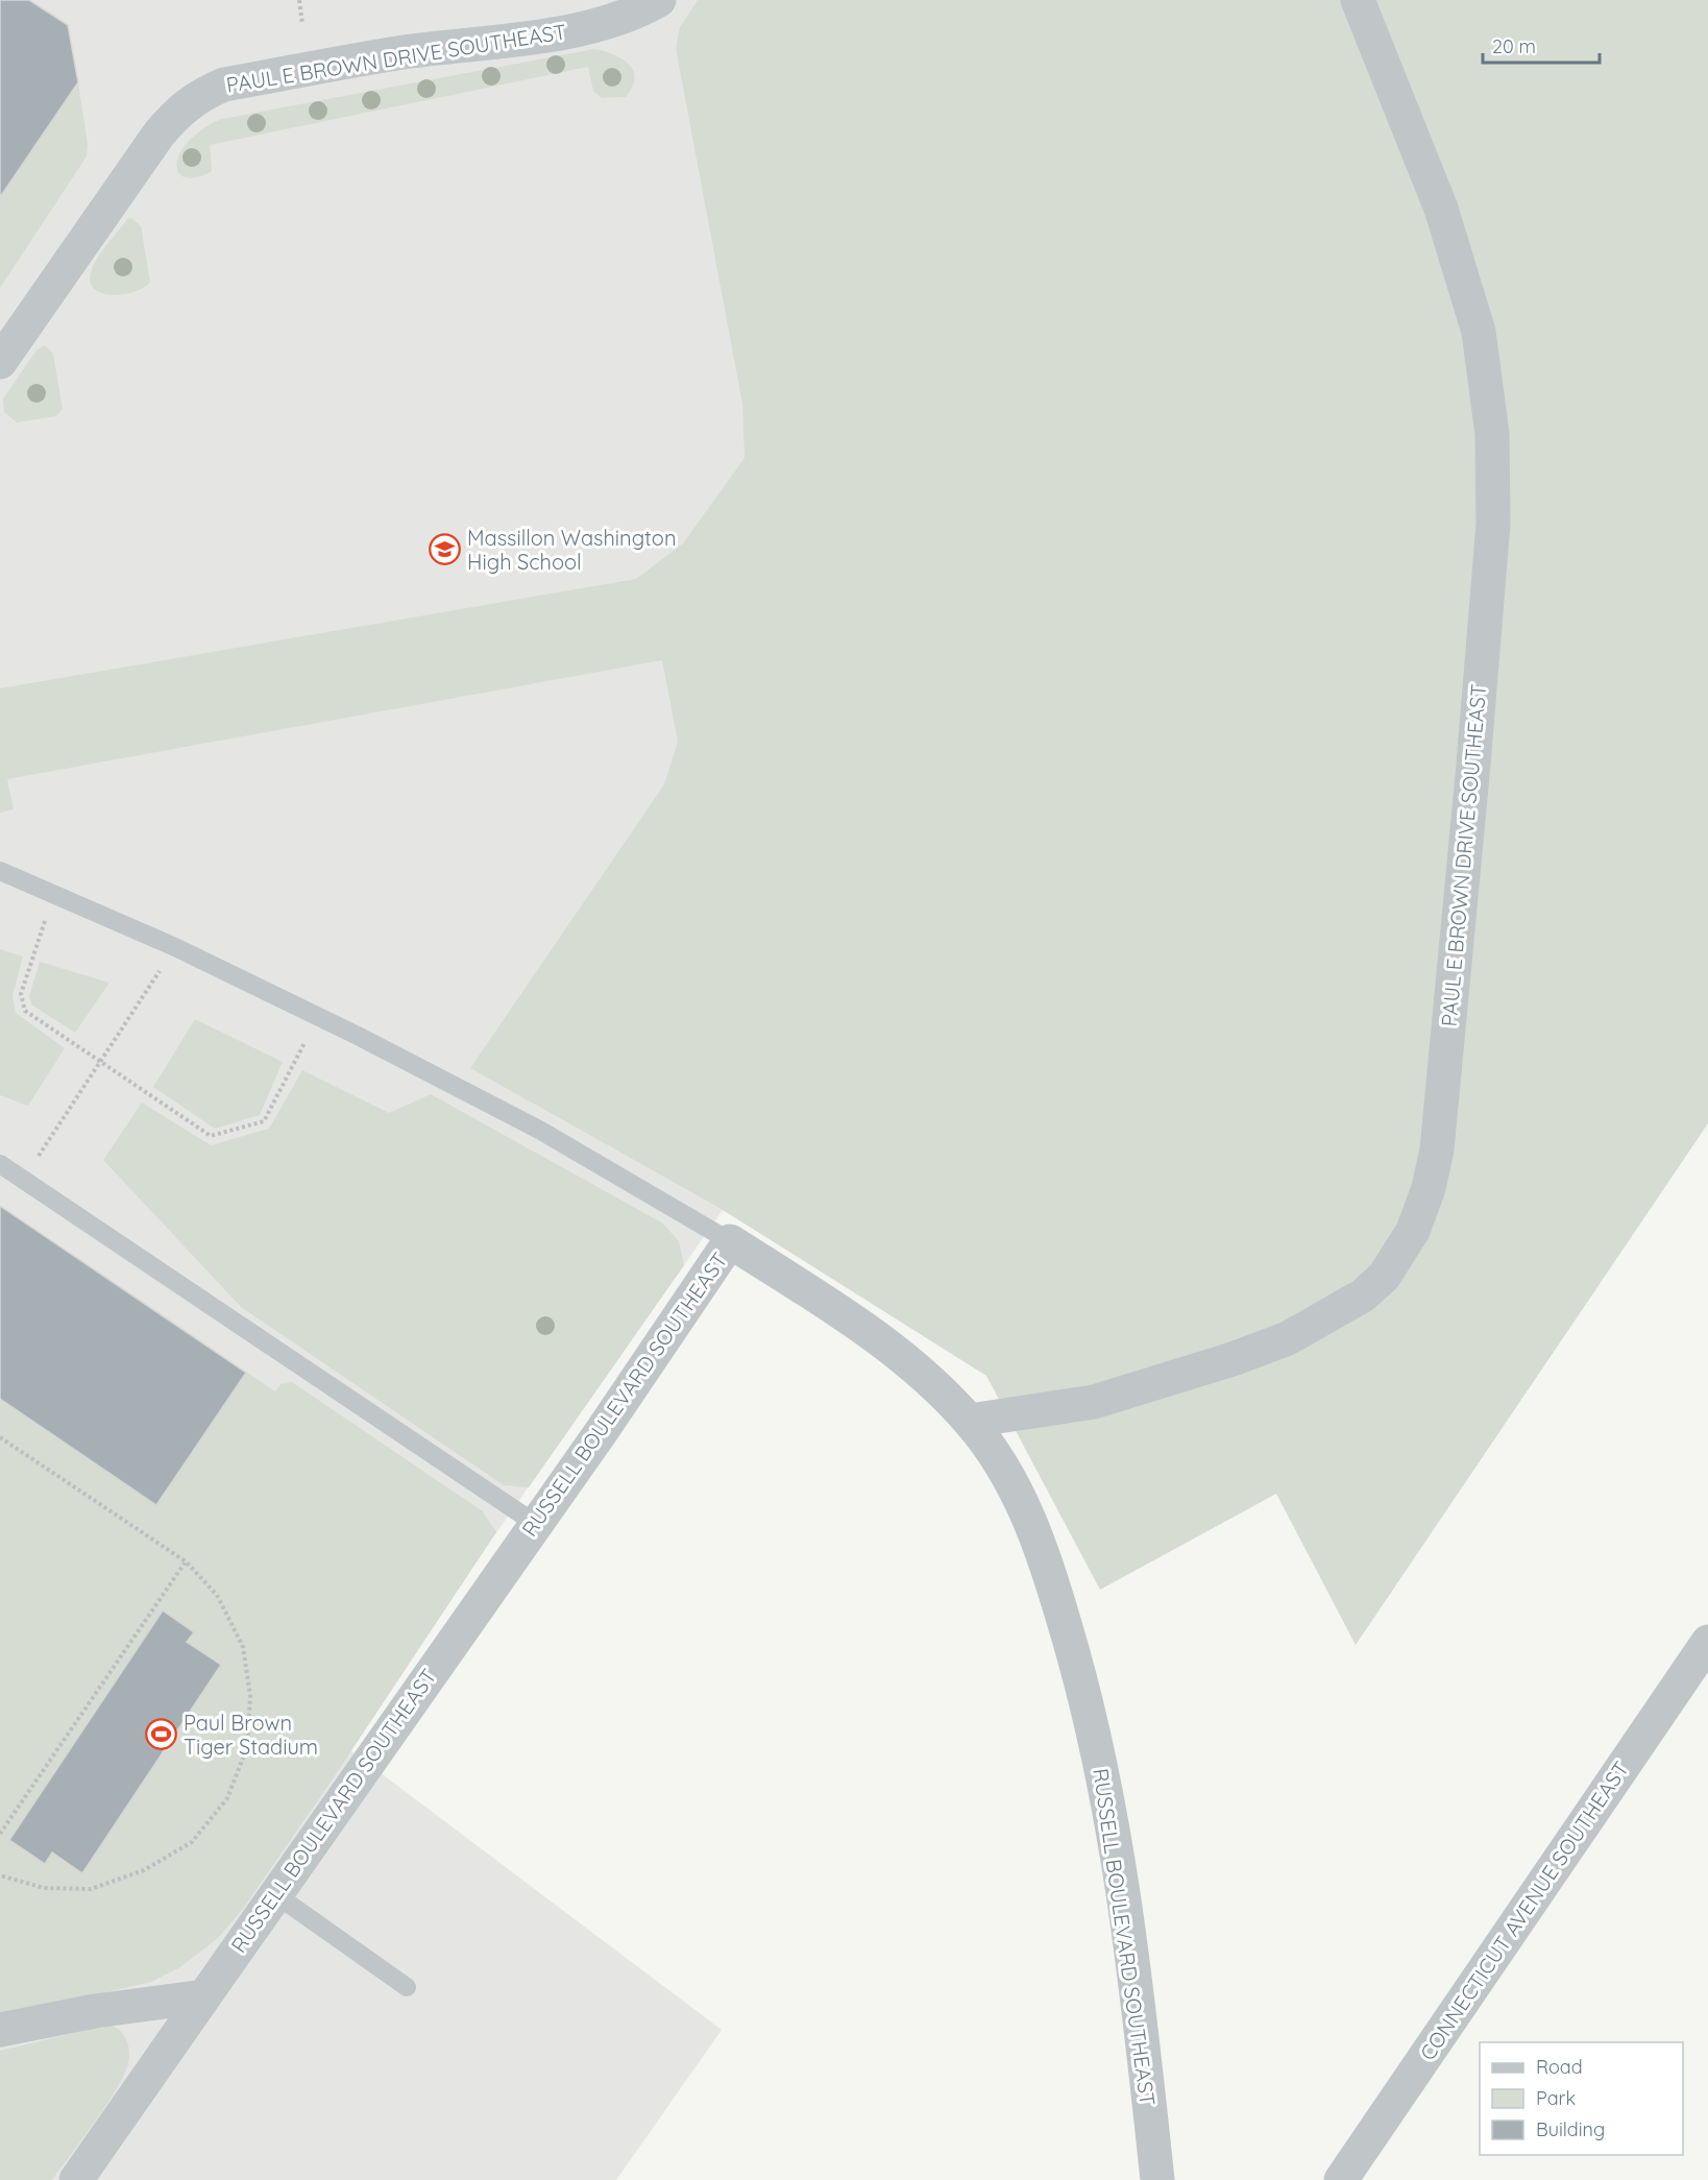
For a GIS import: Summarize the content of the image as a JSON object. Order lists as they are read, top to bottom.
{
  "streets": {
    "street": ["PAUL E BROWN DRIVE SOUTHEAST", "RUSSELL BOULEVARD SOUTHEAST", "CONNECTICUT AVENUE SOUTHEAST"]
  },
  "crossings": [
    ["PAUL E BROWN DRIVE SOUTHEAST", "RUSSELL BOULEVARD SOUTHEAST"]
  ],
  "places": {
    "school or university": ["Massillon Washington High School"],
    "sports": ["Paul Brown Tiger Stadium"]
  },
  "legend": ["Road", "Park", "Building"],
  "scale_bar": "20 m"
}
